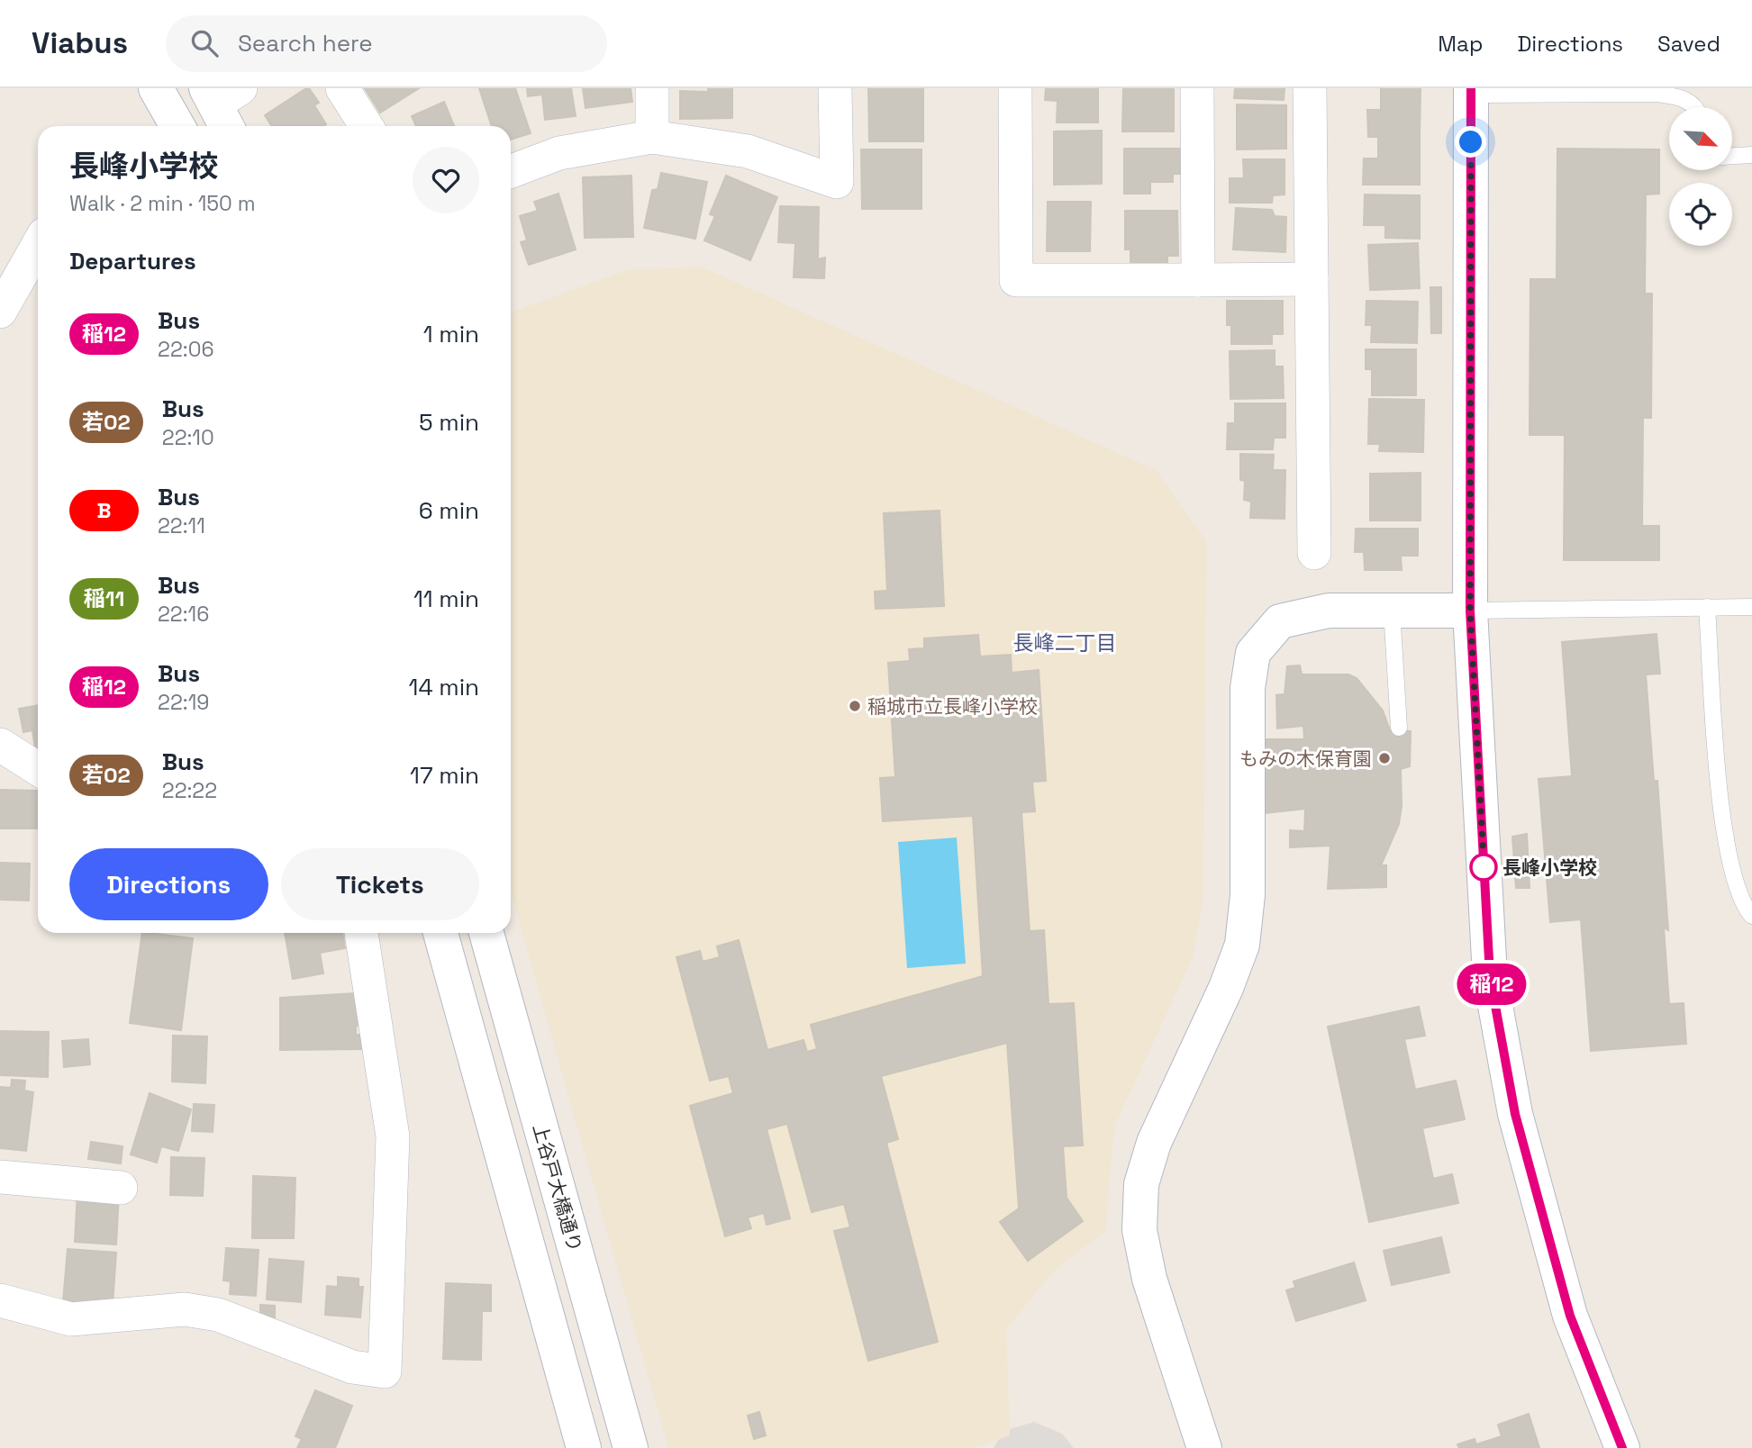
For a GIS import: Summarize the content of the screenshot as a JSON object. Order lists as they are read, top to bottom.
{
  "streets": {
    "street": ["上谷戸大橋通り"]
  },
  "districts": ["長峰二丁目"],
  "places": ["稲城市立長峰小学校", "もみの木保育園", "長峰小学校"],
  "lines": ["bus line 稲12"],
  "north": "bottom right",
  "page": {
    "header": "Viabus",
    "search": "Search here",
    "nav": ["Map", "Directions", "Saved"],
    "on_map": "稲12",
    "heading": [
      ["長峰小学校", "Walk · 2 min · 150 m"],
      "Departures"
    ],
    "list": [
      {
        "mark": "稲12",
        "name": "Bus",
        "note": "22:06",
        "value": "1 min"
      },
      {
        "mark": "若02",
        "name": "Bus",
        "note": "22:10",
        "value": "5 min"
      },
      {
        "mark": "B",
        "name": "Bus",
        "note": "22:11",
        "value": "6 min"
      },
      {
        "mark": "稲11",
        "name": "Bus",
        "note": "22:16",
        "value": "11 min"
      },
      {
        "mark": "稲12",
        "name": "Bus",
        "note": "22:19",
        "value": "14 min"
      },
      {
        "mark": "若02",
        "name": "Bus",
        "note": "22:22",
        "value": "17 min"
      }
    ],
    "buttons": ["Directions", "Tickets"]
  }
}
